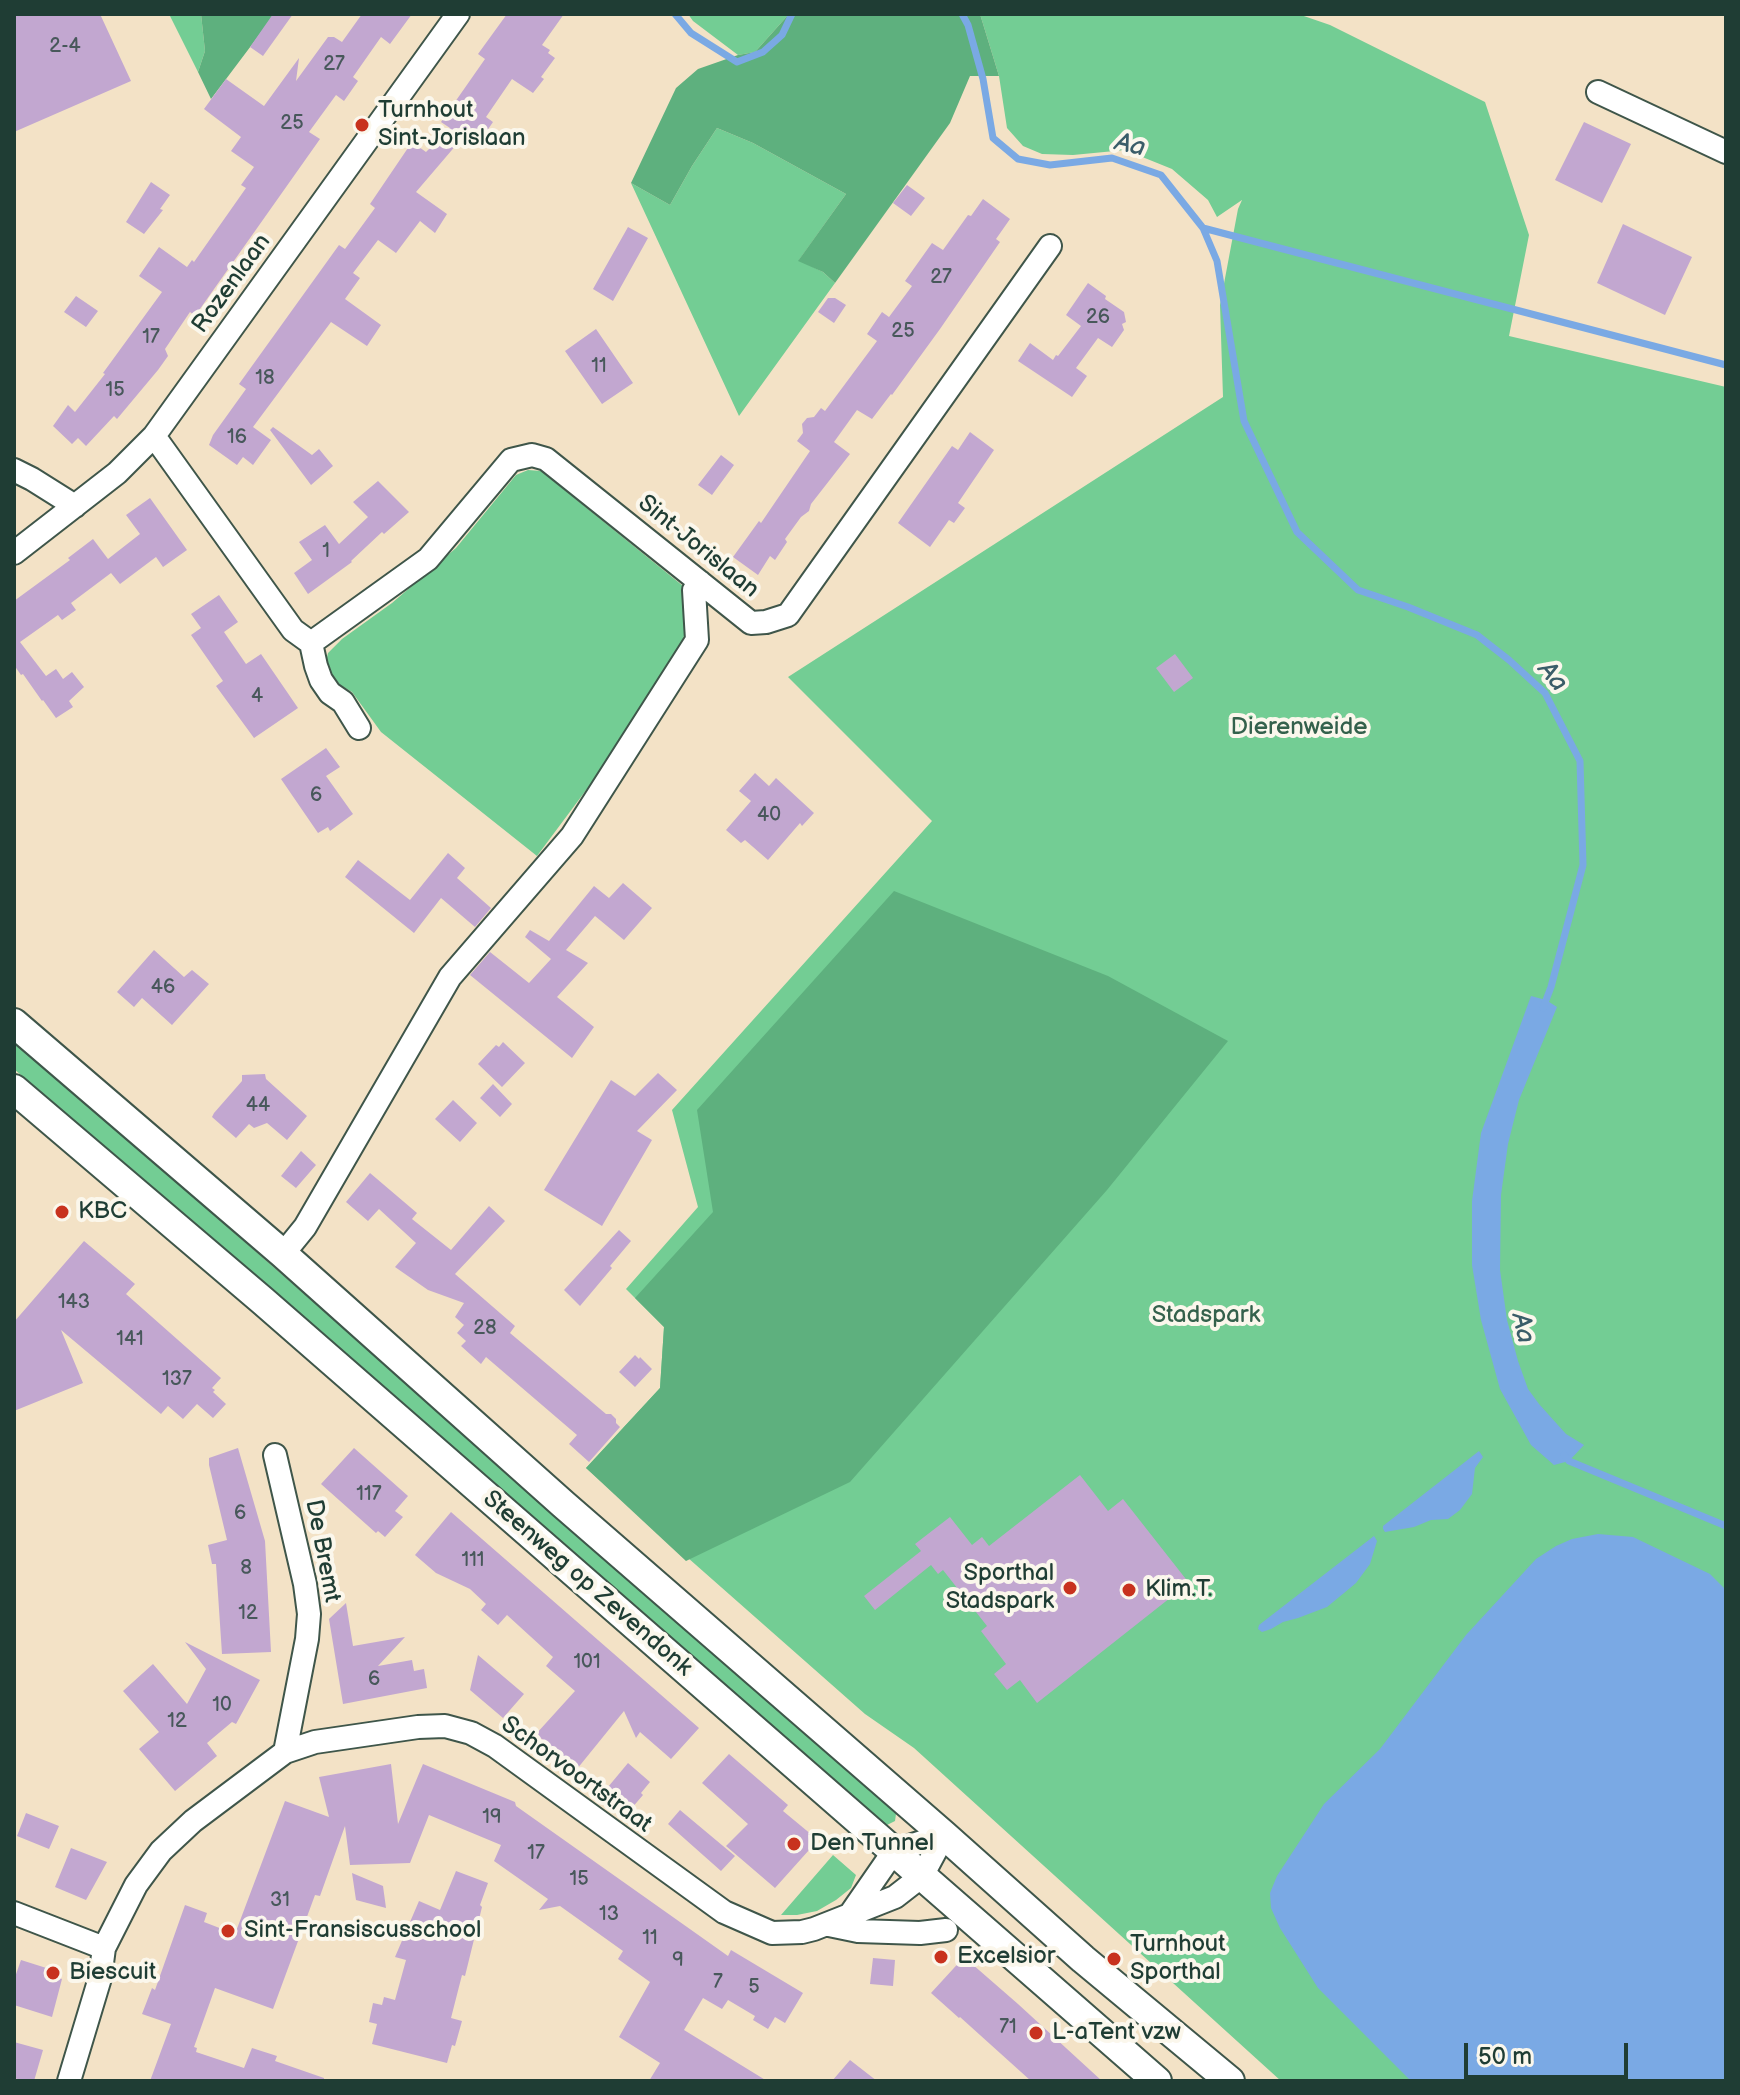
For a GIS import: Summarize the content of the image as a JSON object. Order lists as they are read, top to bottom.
{
  "streets": {
    "main road": ["Steenweg op Zevendonk"],
    "street": [
      "Rozenlaan",
      "Sint-Jorislaan",
      "De Bremt",
      "Schorvoortstraat"
    ]
  },
  "crossings": [
    ["De Bremt", "Schorvoortstraat"],
    ["Steenweg op Zevendonk", "Schorvoortstraat"]
  ],
  "water": ["Aa"],
  "parks": ["Dierenweide", "Stadspark"],
  "places": [
    "Turnhout Sint-Jorislaan",
    "KBC",
    "Sporthal Stadspark",
    "Klim.T.",
    "Den Tunnel",
    "Sint-Fransiscusschool",
    "Excelsior",
    "Turnhout Sporthal",
    "Biescuit",
    "L-aTent vzw"
  ],
  "house_numbers": [
    "2-4",
    "27",
    "25",
    "27",
    "26",
    "25",
    "17",
    "11",
    "18",
    "15",
    "16",
    "1",
    "4",
    "6",
    "40",
    "46",
    "44",
    "143",
    "28",
    "141",
    "137",
    "117",
    "6",
    "111",
    "8",
    "12",
    "101",
    "6",
    "10",
    "12",
    "19",
    "17",
    "15",
    "31",
    "13",
    "11",
    "9",
    "7",
    "5",
    "71"
  ],
  "scale_bar": "50 m"
}
